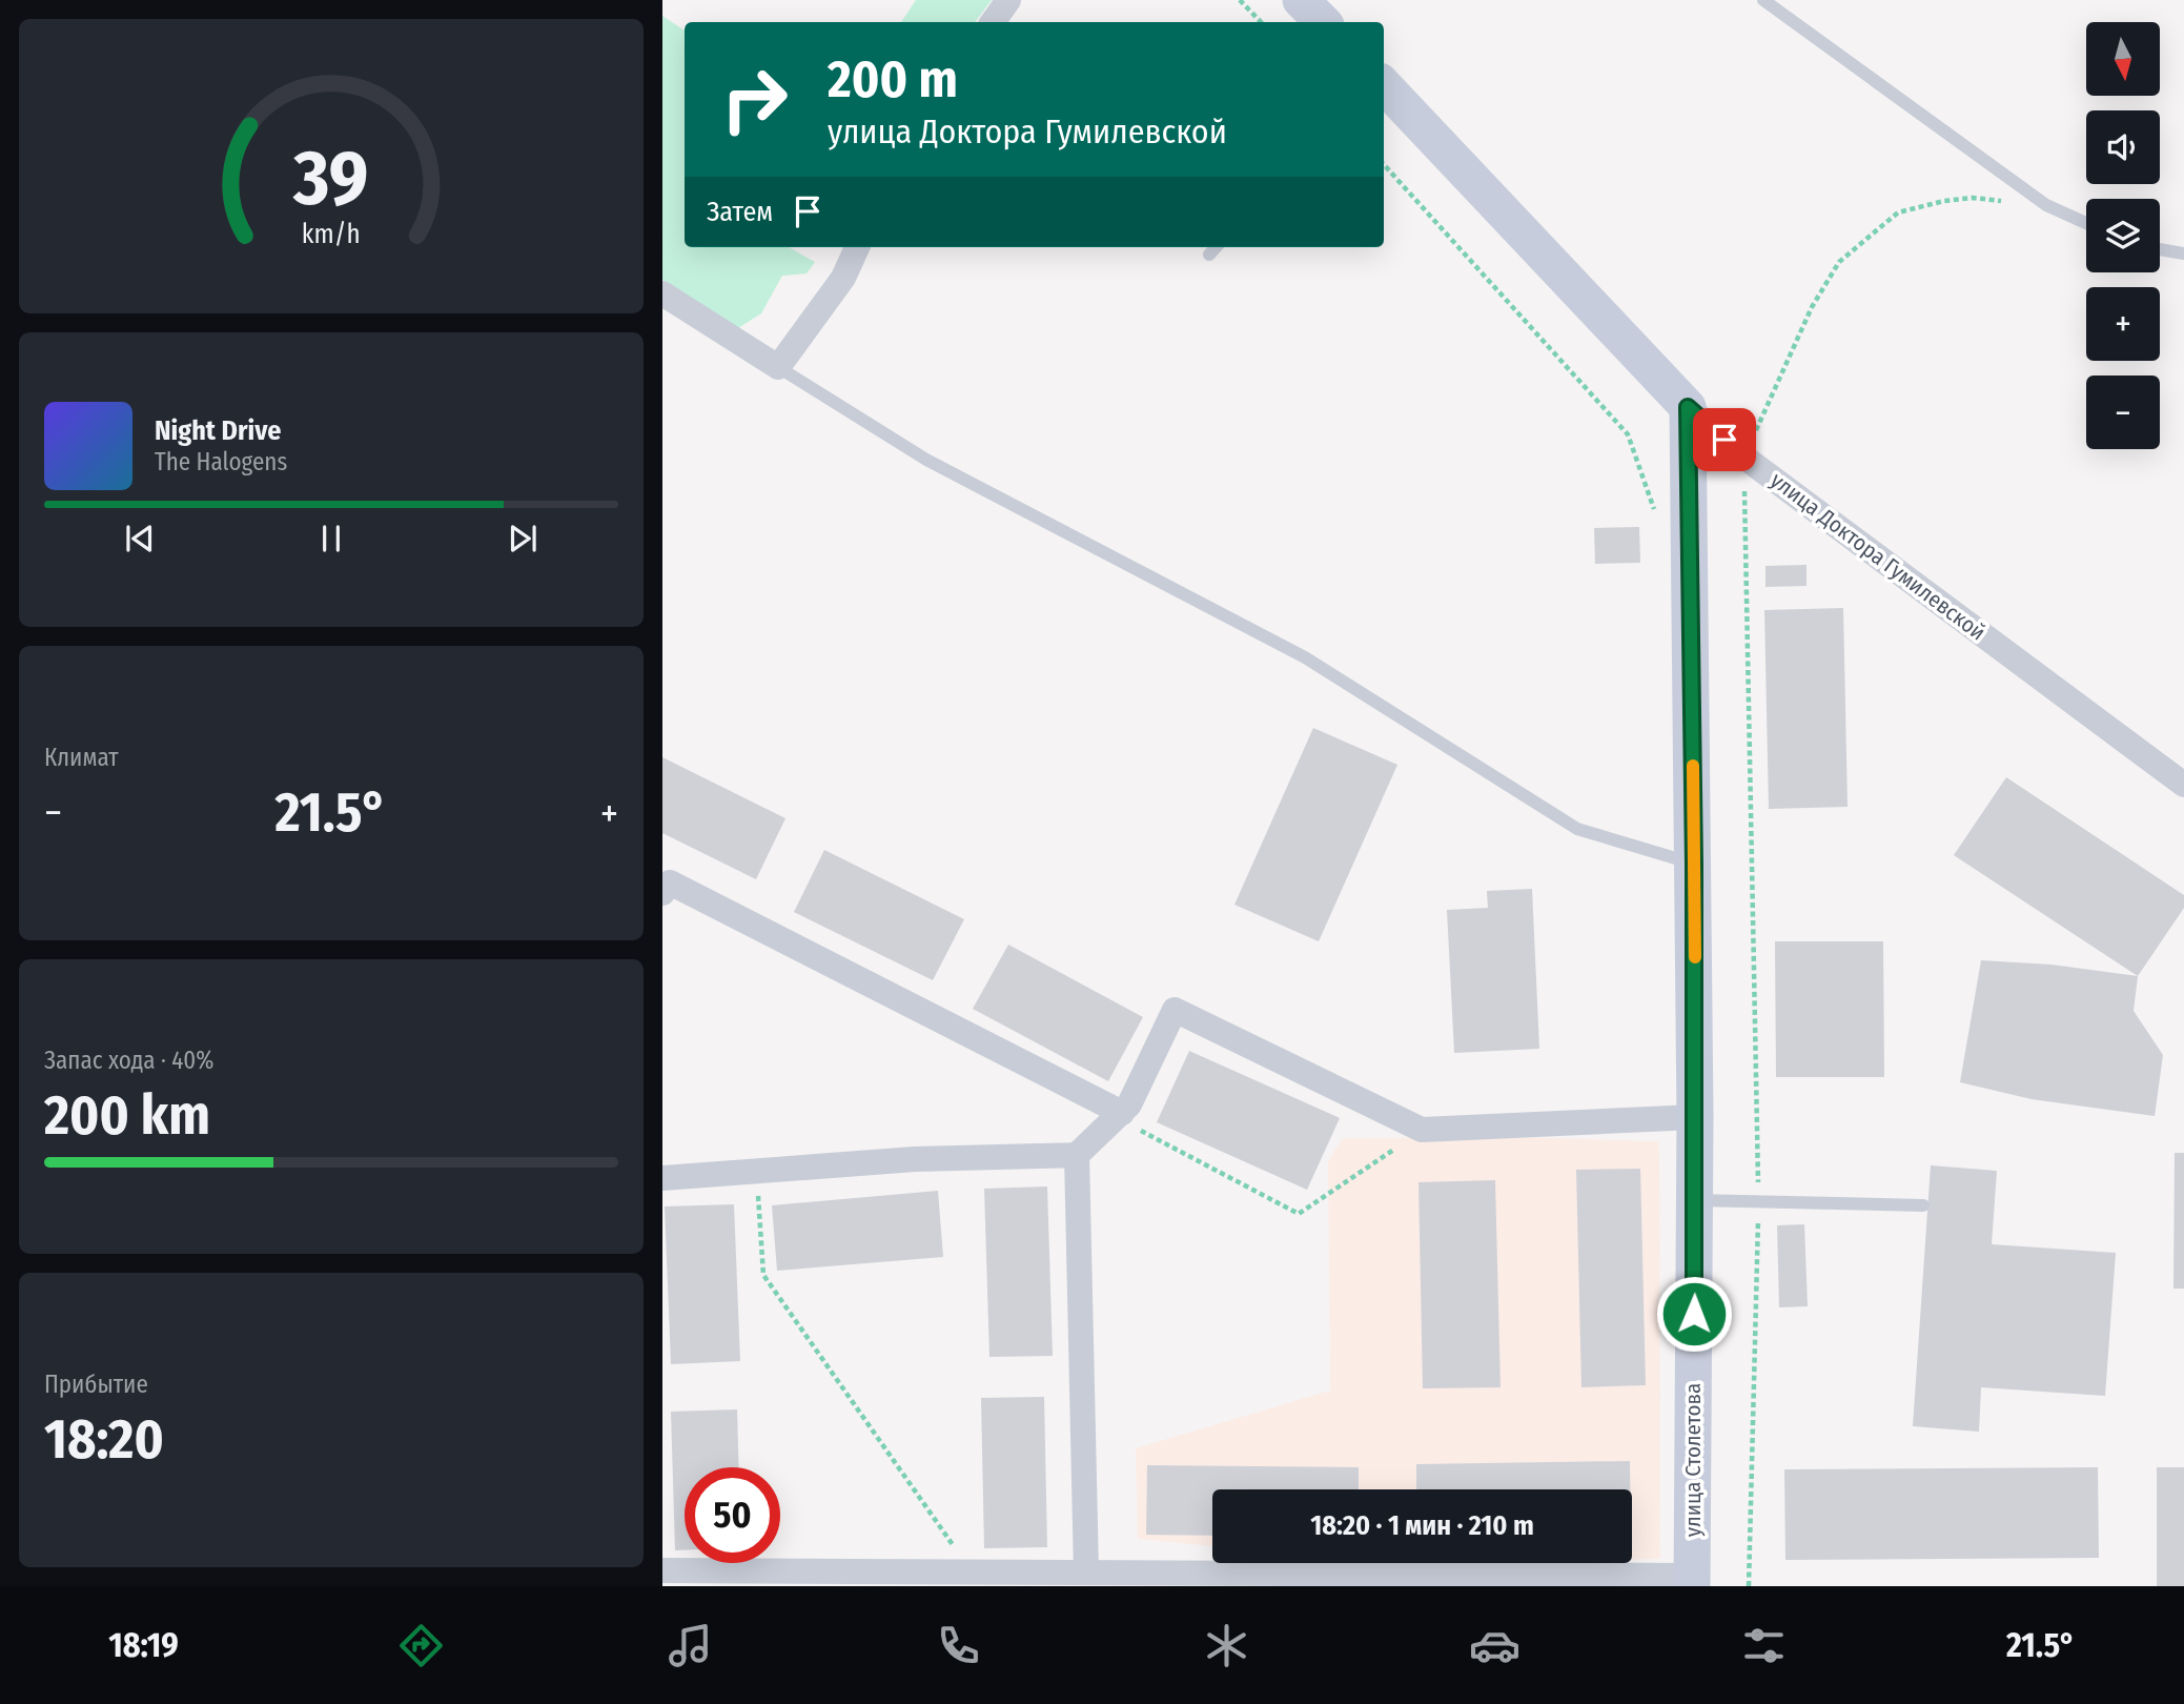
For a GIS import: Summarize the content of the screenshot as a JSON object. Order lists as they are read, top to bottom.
{
  "streets": {
    "main road": ["улица Доктора Гумилевской", "улица Столетова"]
  },
  "crossings": [
    ["улица Доктора Гумилевской", "улица Столетова"]
  ],
  "north": "bottom",
  "page": {
    "map_buttons": ["+", "−"],
    "turn": ["200 m", "улица Доктора Гумилевской"],
    "then": "Затем",
    "song": ["Night Drive", "The Halogens"],
    "tile": [
      "Климат",
      ["Запас хода · 40%", "200 km"],
      ["Прибытие", "18:20"]
    ],
    "heat": ["−", "21.5°", "+"],
    "limit": "50",
    "trip": "18:20 · 1 мин · 210 m",
    "tabs": ["18:19", "21.5°"],
    "gauge": ["39", "km/h"]
  }
}
